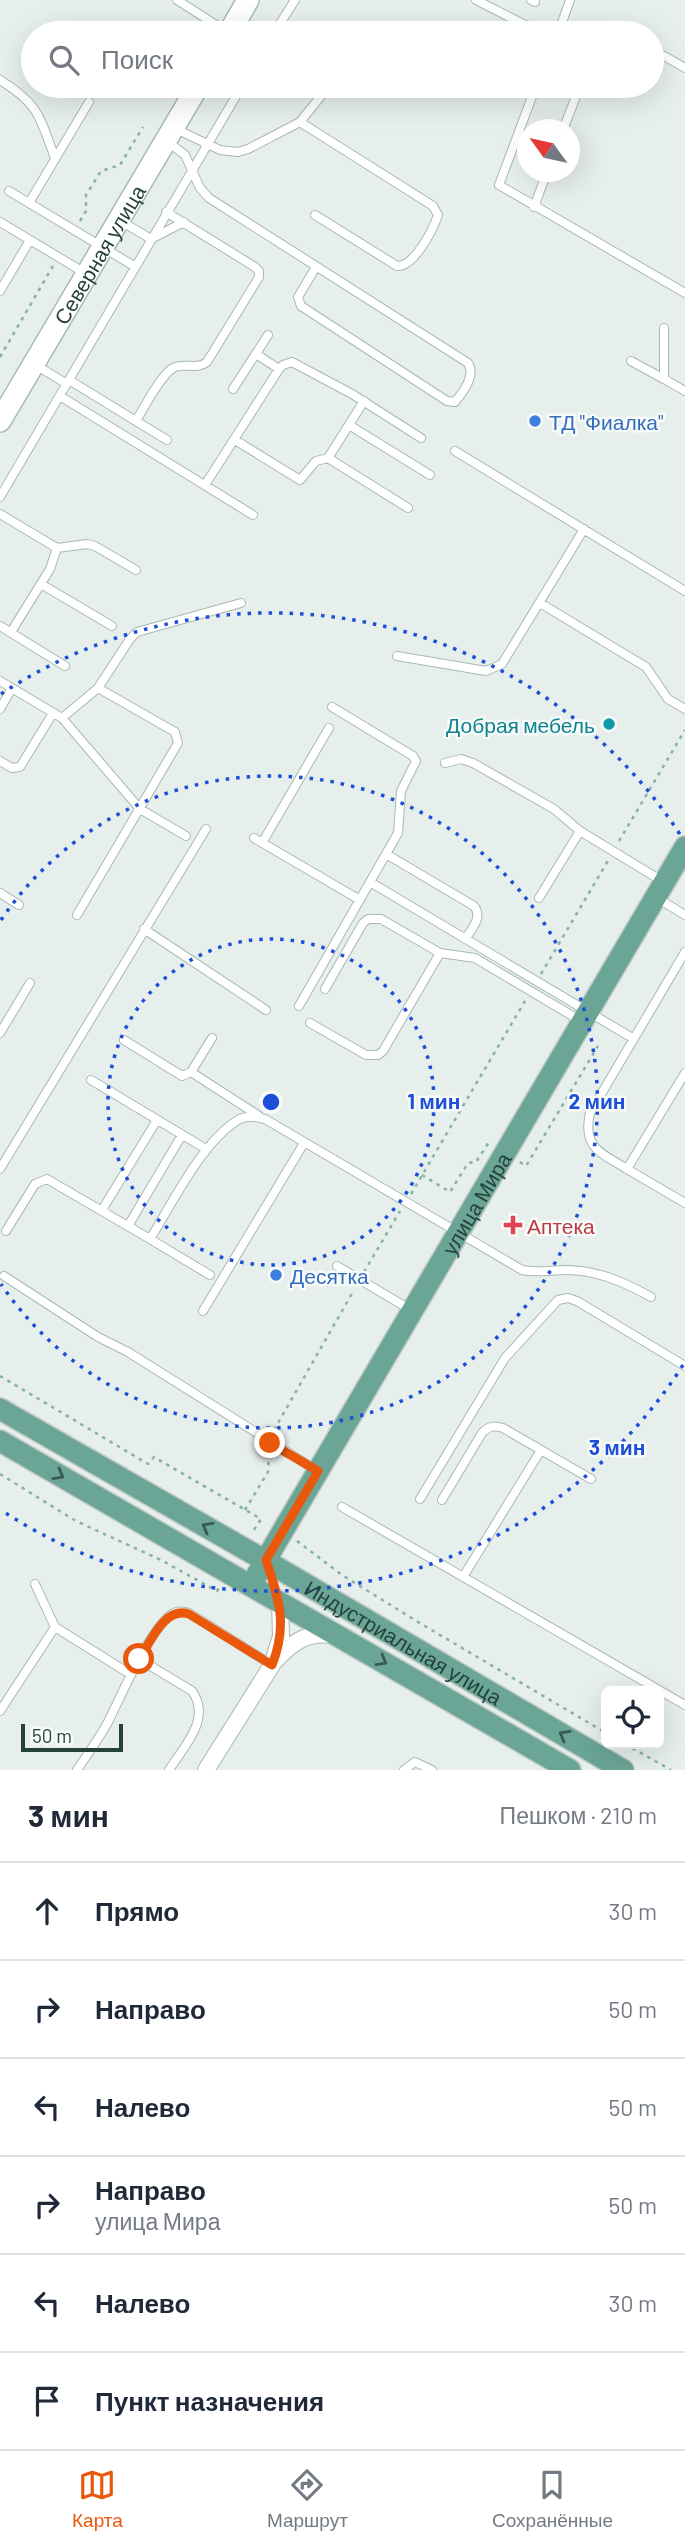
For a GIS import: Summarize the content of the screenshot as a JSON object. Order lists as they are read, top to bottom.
{
  "streets": {
    "main road": ["Северная улица", "улица Мира", "Индустриальная улица"]
  },
  "crossings": [
    ["улица Мира", "Индустриальная улица"]
  ],
  "places": {
    "other": ["ТД \"Фиалка\"", "Добрая мебель", "Десятка"],
    "health": ["Аптека"]
  },
  "scale_bar": "50 m",
  "north": "top left",
  "page": {
    "search": "Поиск",
    "scale": "50 m",
    "heading": ["3 мин", "Пешком · 210 m"],
    "list": [
      ["Прямо", "30 m"],
      ["Направо", "50 m"],
      ["Налево", "50 m"],
      ["Направо", "улица Мира", "50 m"],
      ["Налево", "30 m"],
      "Пункт назначения"
    ],
    "nav": ["Карта", "Маршрут", "Сохранённые"]
  },
  "rings": ["1 мин", "2 мин", "3 мин"]
}
